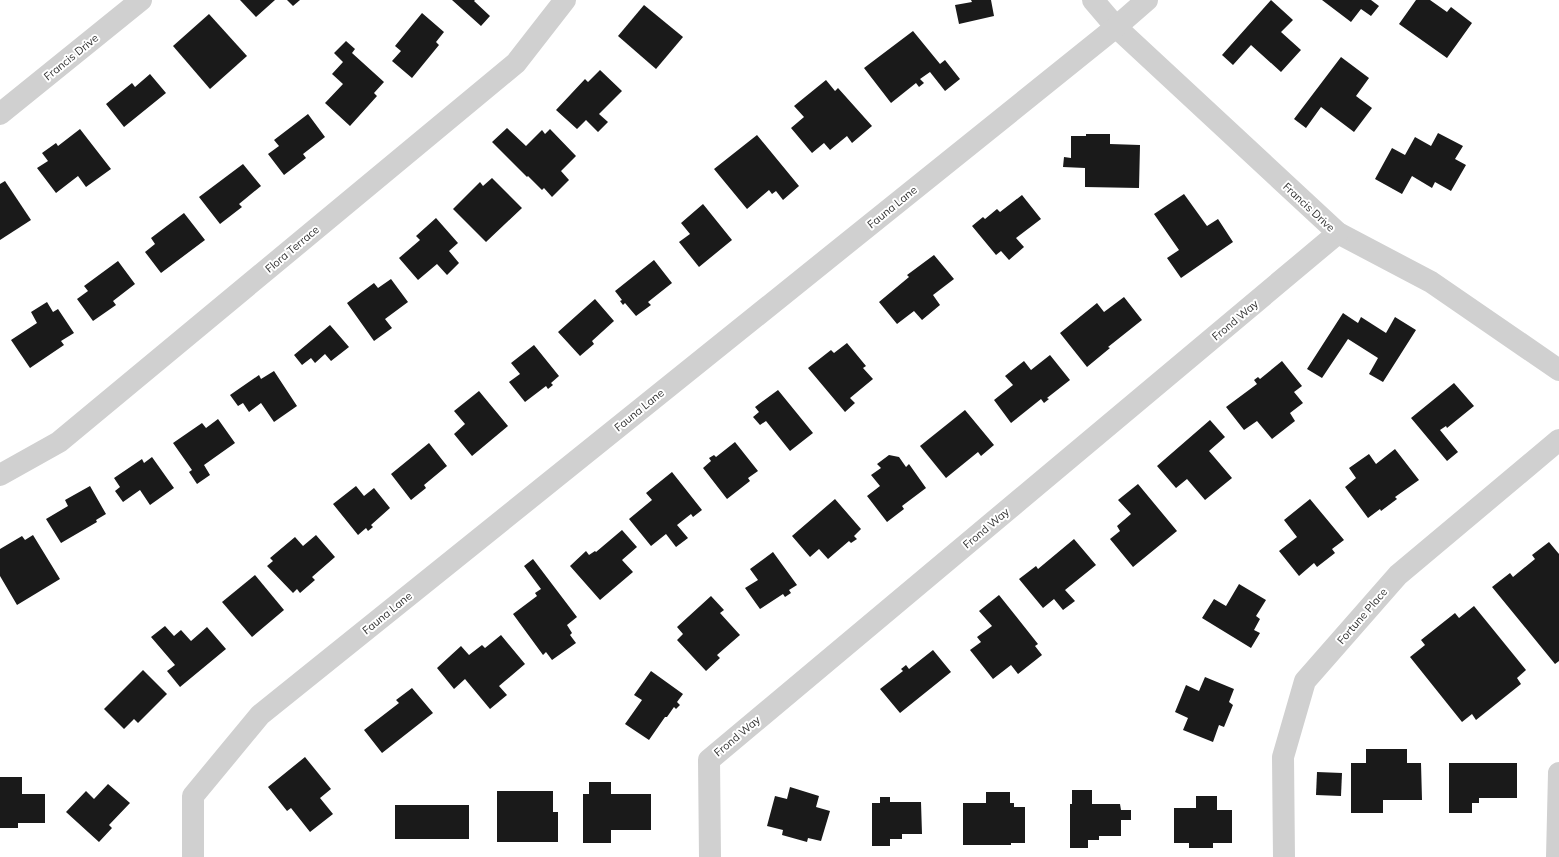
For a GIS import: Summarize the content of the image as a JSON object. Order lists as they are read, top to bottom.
{
  "streets": {
    "street": [
      "Francis Drive",
      "Fauna Lane",
      "Flora Terrace",
      "Frond Way",
      "Fortune Place"
    ]
  },
  "crossings": [
    ["Francis Drive", "Fauna Lane"],
    ["Francis Drive", "Frond Way"]
  ]
}
